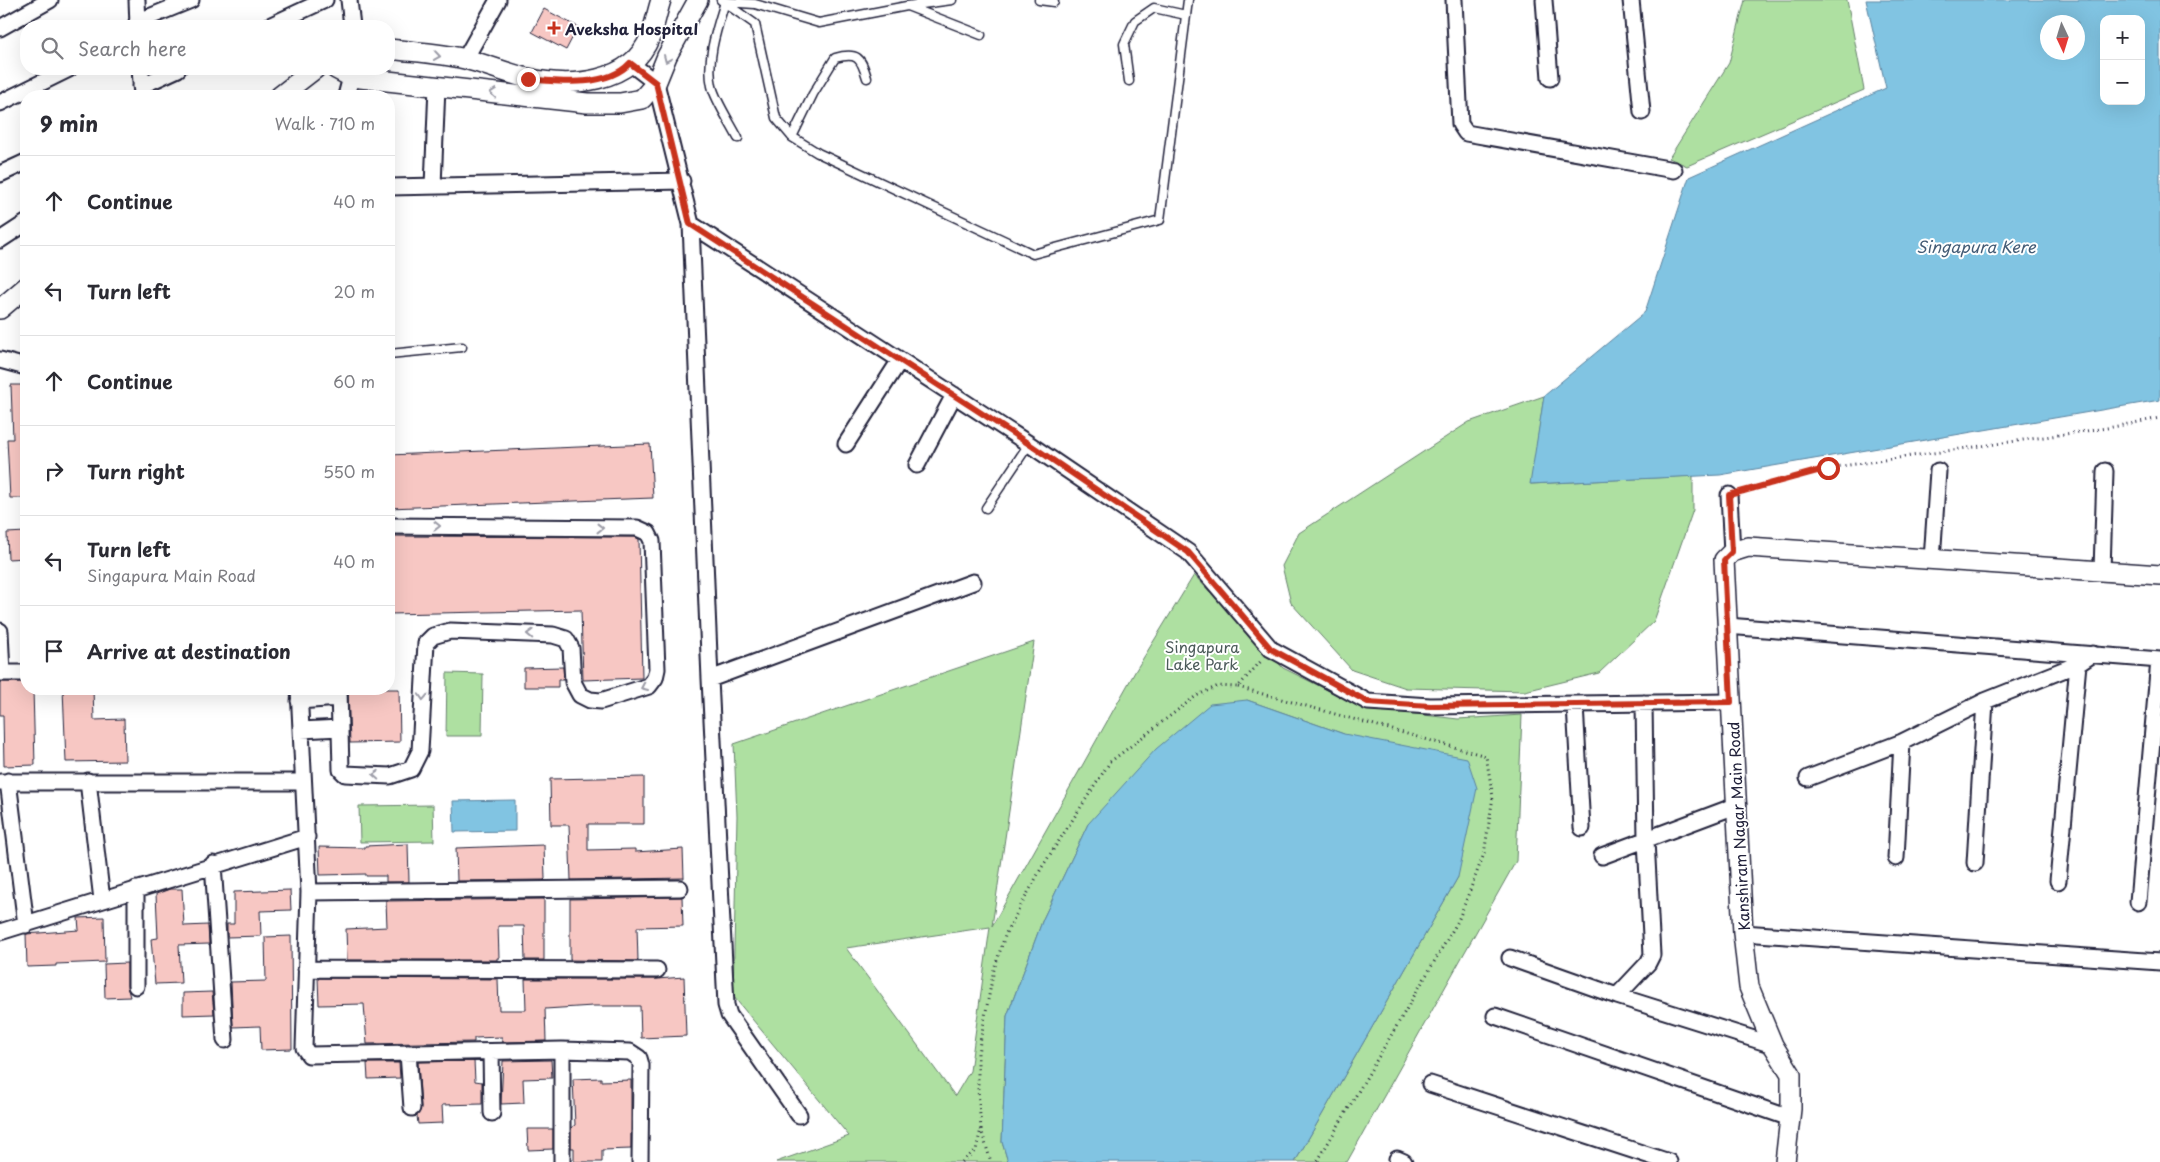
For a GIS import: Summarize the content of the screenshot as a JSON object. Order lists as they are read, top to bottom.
{
  "streets": {
    "street": ["Kanshiram Nagar Main Road"]
  },
  "water": ["Singapura Kere"],
  "parks": ["Singapura Lake Park"],
  "places": {
    "health": ["Aveksha Hospital"]
  },
  "north": "bottom",
  "page": {
    "map_buttons": ["+", "−"],
    "search": "Search here",
    "heading": ["9 min", "Walk · 710 m"],
    "list": [
      ["Continue", "40 m"],
      ["Turn left", "20 m"],
      ["Continue", "60 m"],
      ["Turn right", "550 m"],
      ["Turn left", "Singapura Main Road", "40 m"],
      "Arrive at destination"
    ]
  }
}
